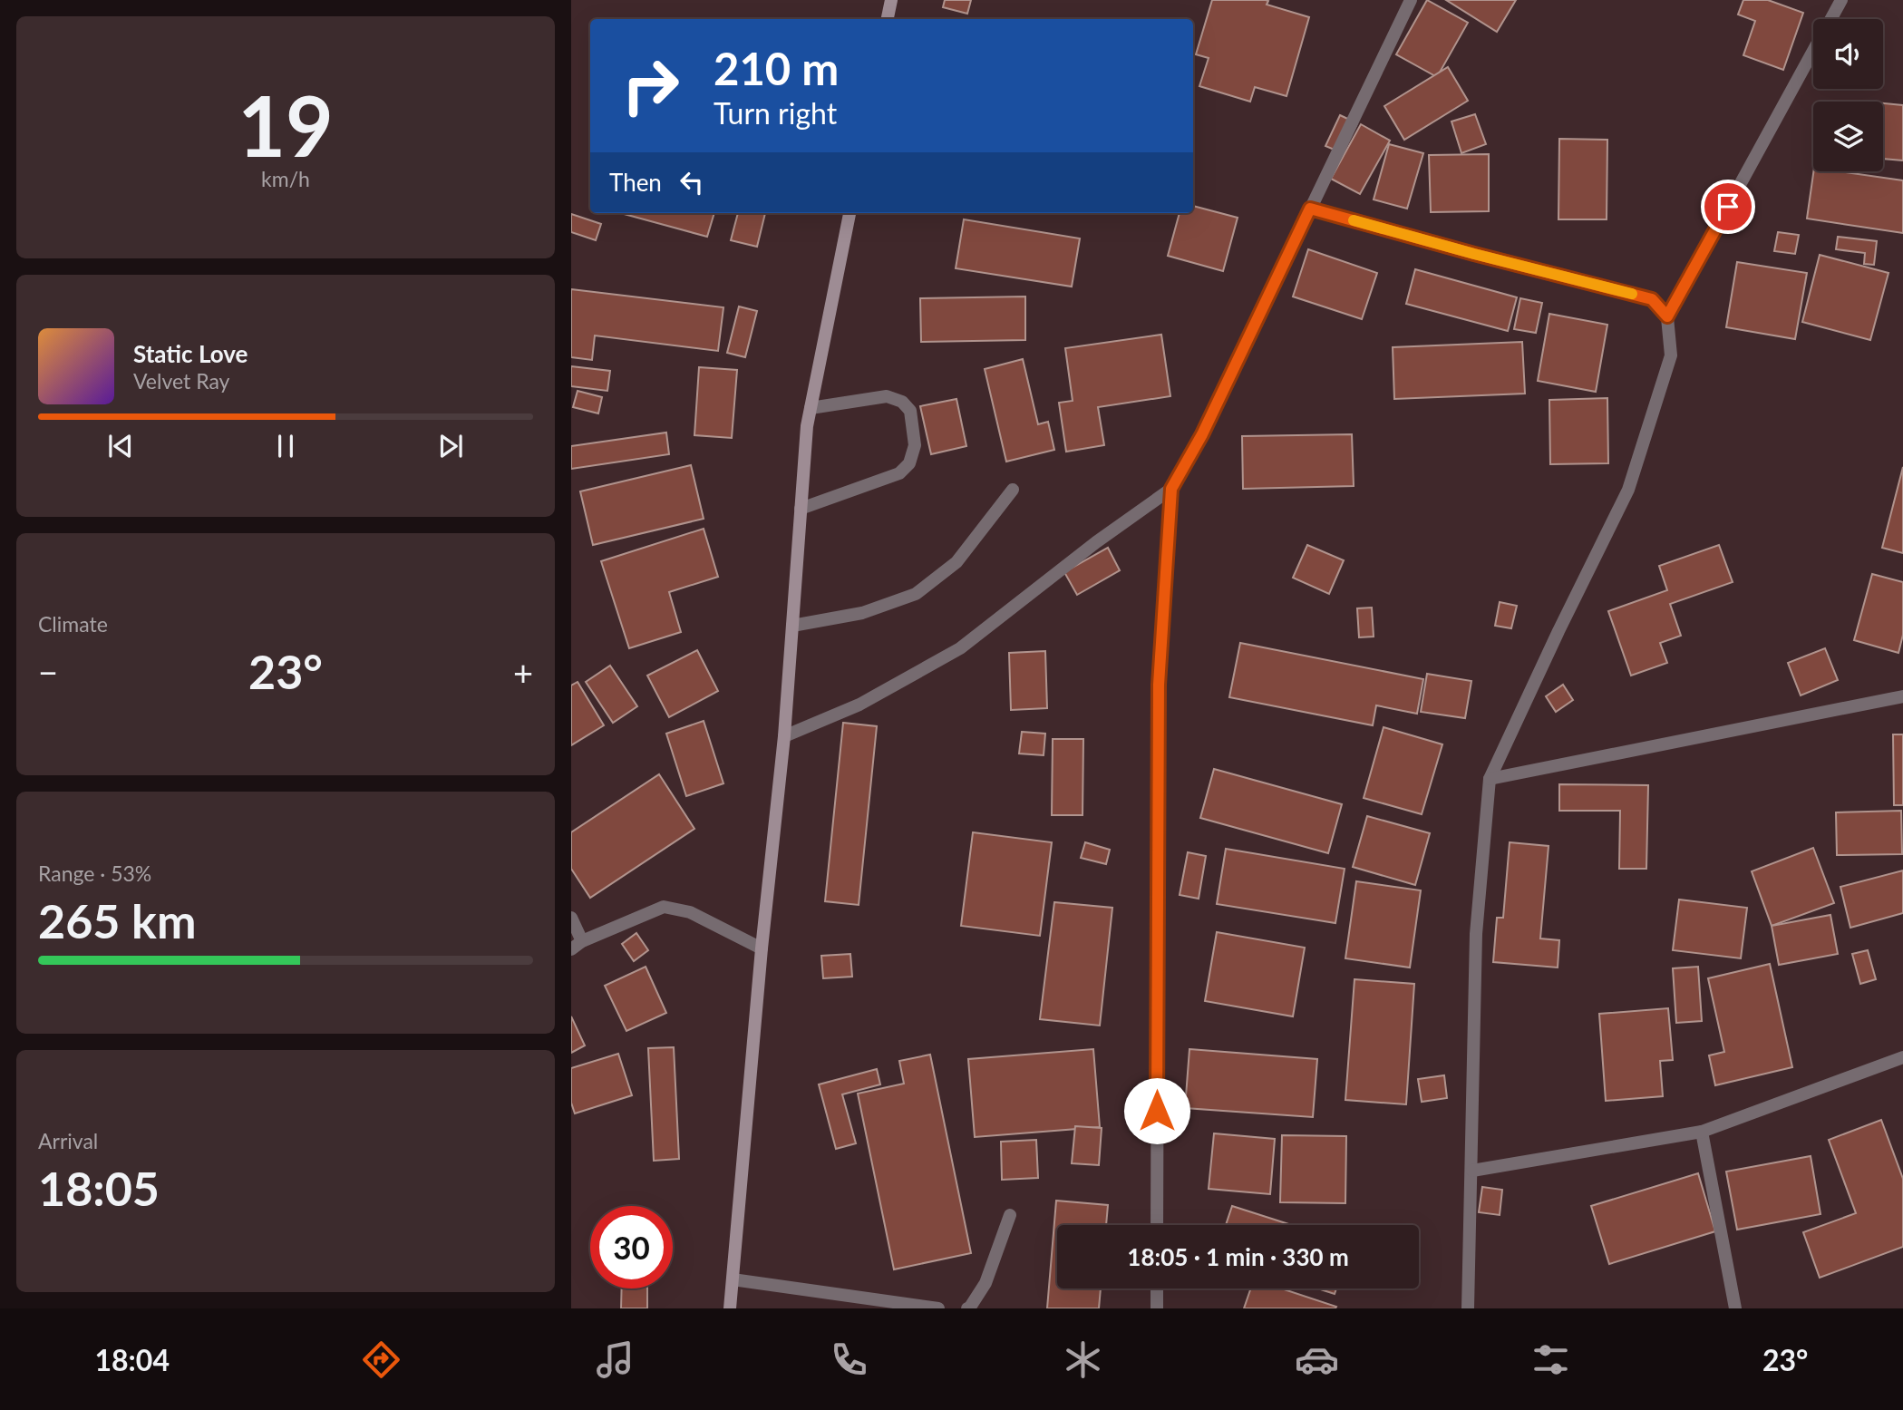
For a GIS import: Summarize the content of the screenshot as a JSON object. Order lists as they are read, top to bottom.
{
  "page": {
    "tile": [
      ["19", "km/h"],
      "Climate",
      ["Range · 53%", "265 km"],
      ["Arrival", "18:05"]
    ],
    "turn": ["210 m", "Turn right"],
    "then": "Then",
    "song": ["Static Love", "Velvet Ray"],
    "heat": ["−", "23°", "+"],
    "limit": "30",
    "trip": "18:05 · 1 min · 330 m",
    "tabs": ["18:04", "23°"]
  }
}
